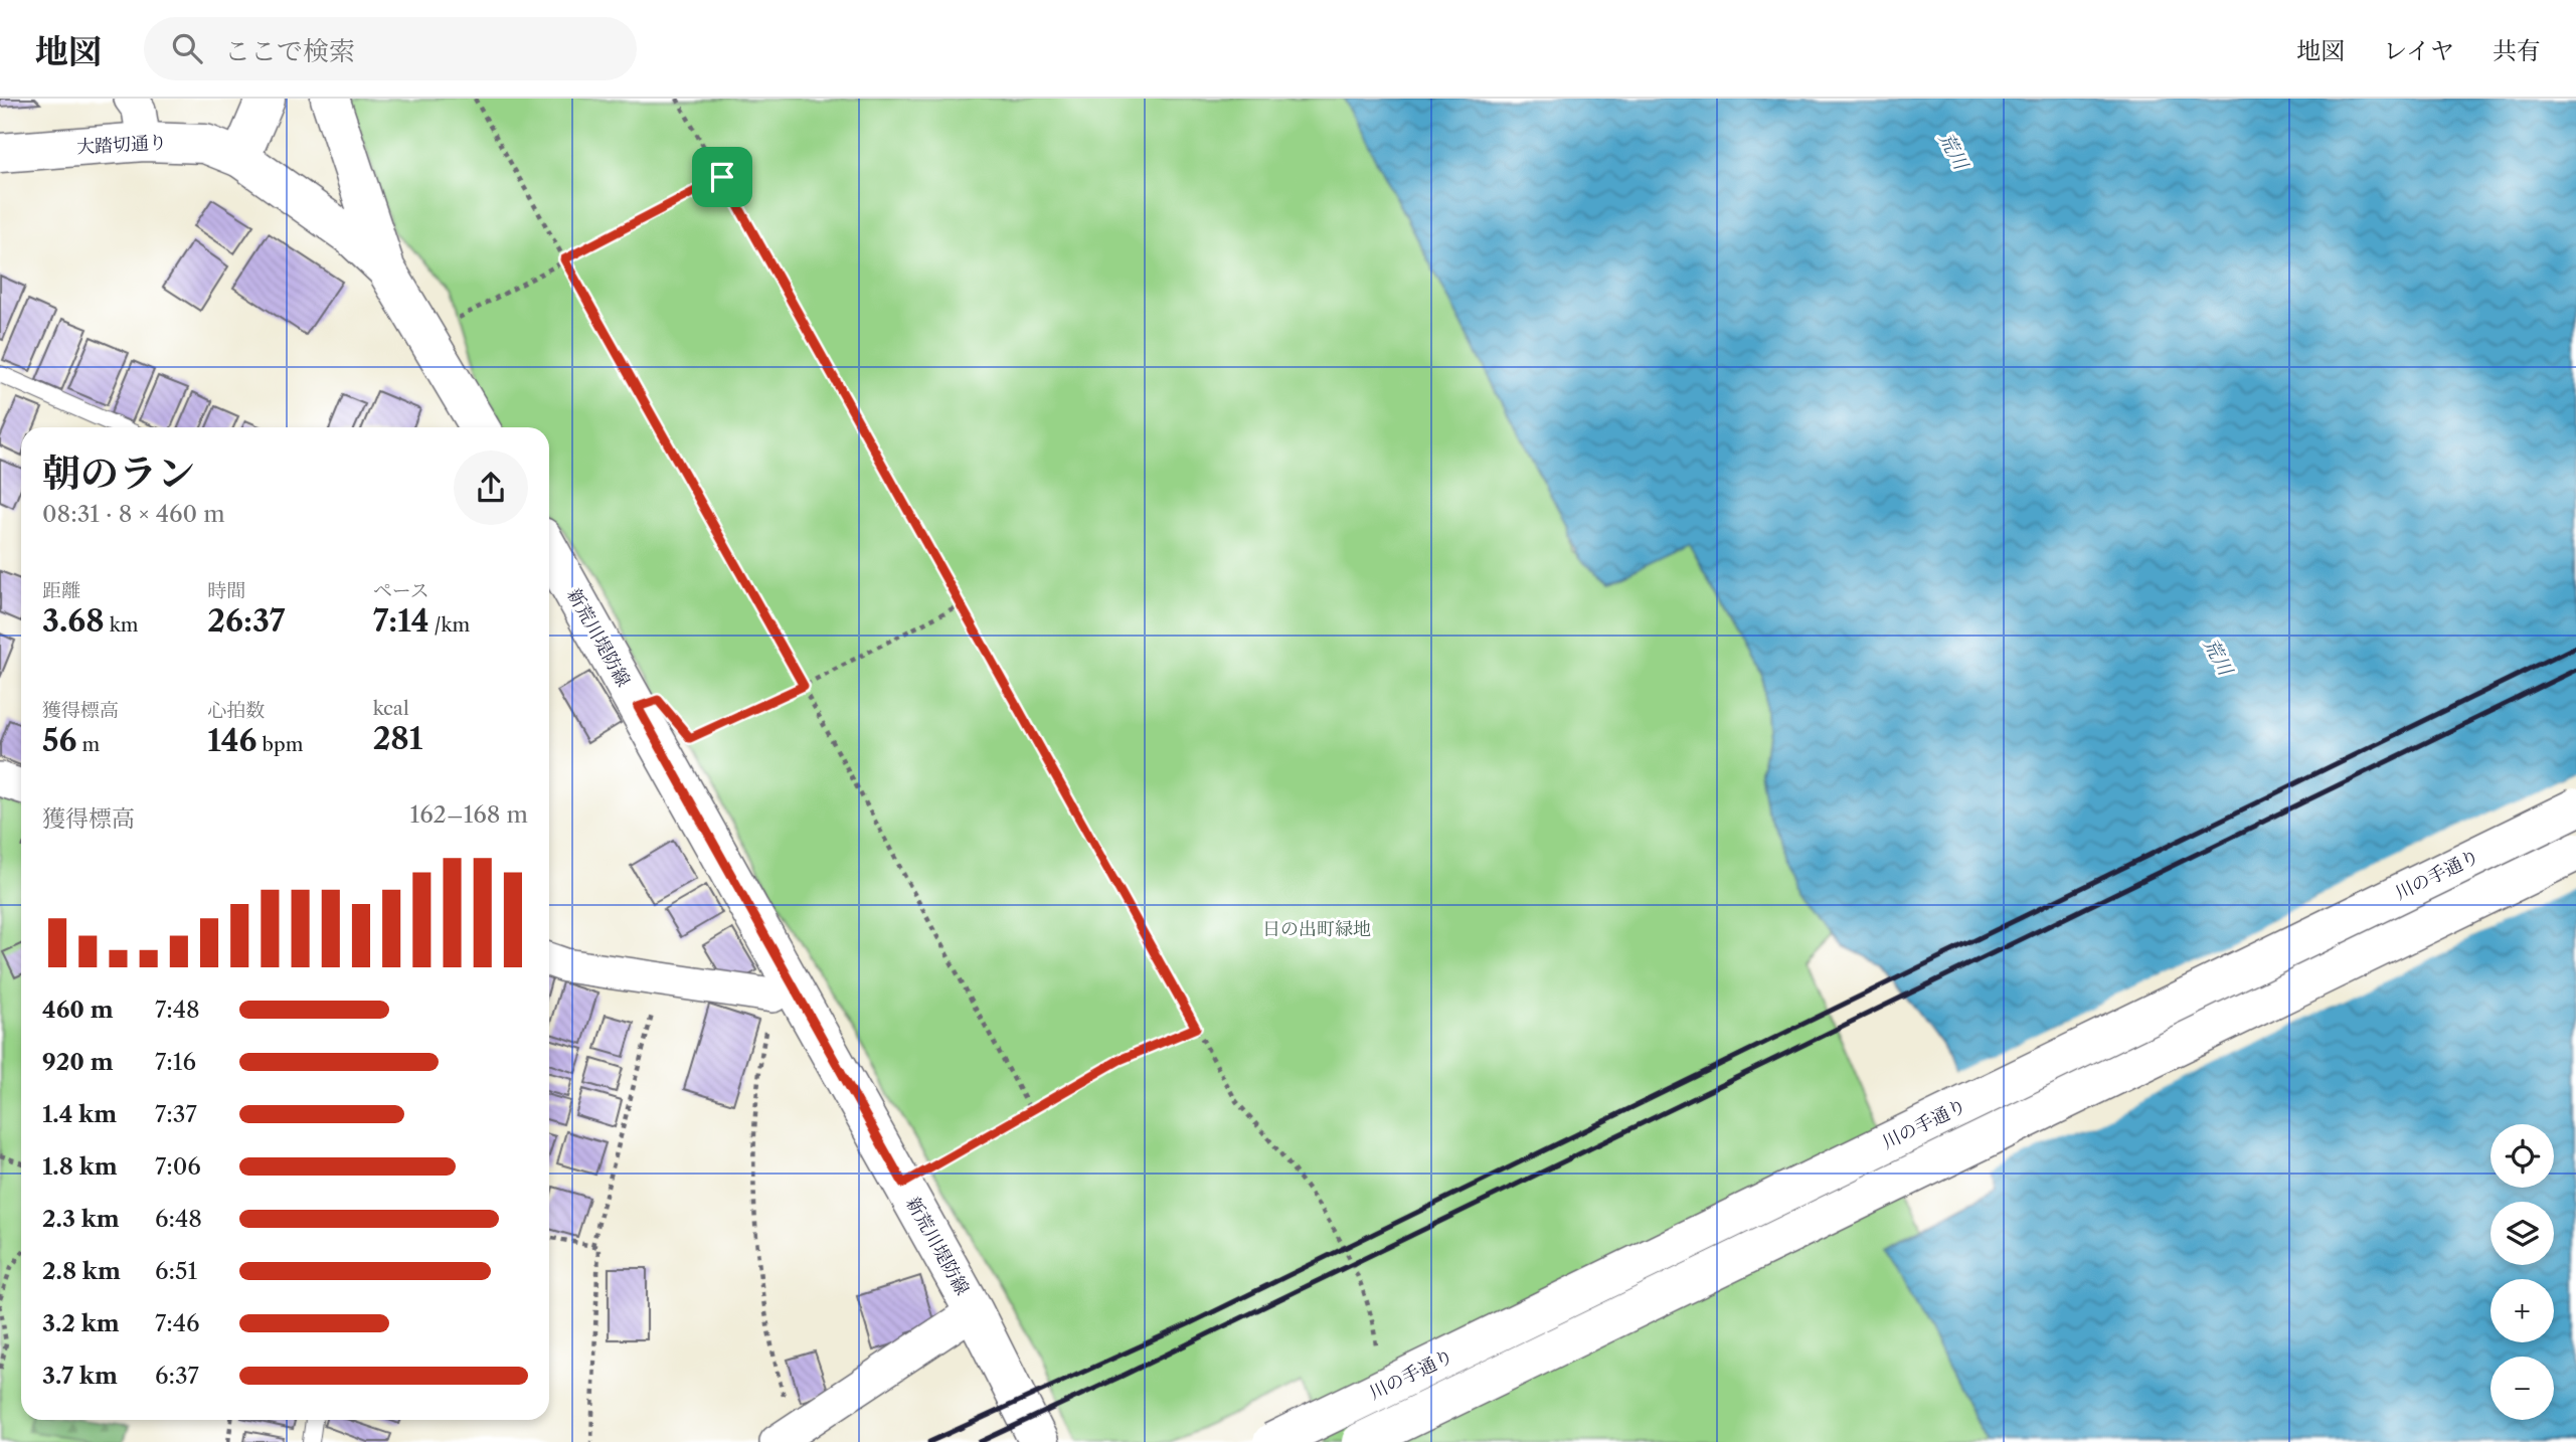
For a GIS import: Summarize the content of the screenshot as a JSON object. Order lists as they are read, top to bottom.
{
  "streets": {
    "main road": ["大踏切通り", "新荒川堤防線", "川の手通り"]
  },
  "water": ["荒川"],
  "parks": ["日の出町緑地"],
  "page": {
    "header": "地図",
    "search": "ここで検索",
    "nav": ["地図", "レイヤ", "共有"],
    "heading": ["朝のラン", "08:31 · 8 × 460 m"],
    "stats": [
      ["距離", "3.68 km"],
      ["時間", "26:37"],
      ["ペース", "7:14 /km"],
      ["獲得標高", "56 m"],
      ["心拍数", "146 bpm"],
      ["kcal", "281"]
    ],
    "chart": ["獲得標高", "162–168 m"],
    "list": [
      {
        "name": "460 m",
        "note": "7:48"
      },
      {
        "name": "920 m",
        "note": "7:16"
      },
      {
        "name": "1.4 km",
        "note": "7:37"
      },
      {
        "name": "1.8 km",
        "note": "7:06"
      },
      {
        "name": "2.3 km",
        "note": "6:48"
      },
      {
        "name": "2.8 km",
        "note": "6:51"
      },
      {
        "name": "3.2 km",
        "note": "7:46"
      },
      {
        "name": "3.7 km",
        "note": "6:37"
      }
    ],
    "map_buttons": ["+", "−"]
  }
}
